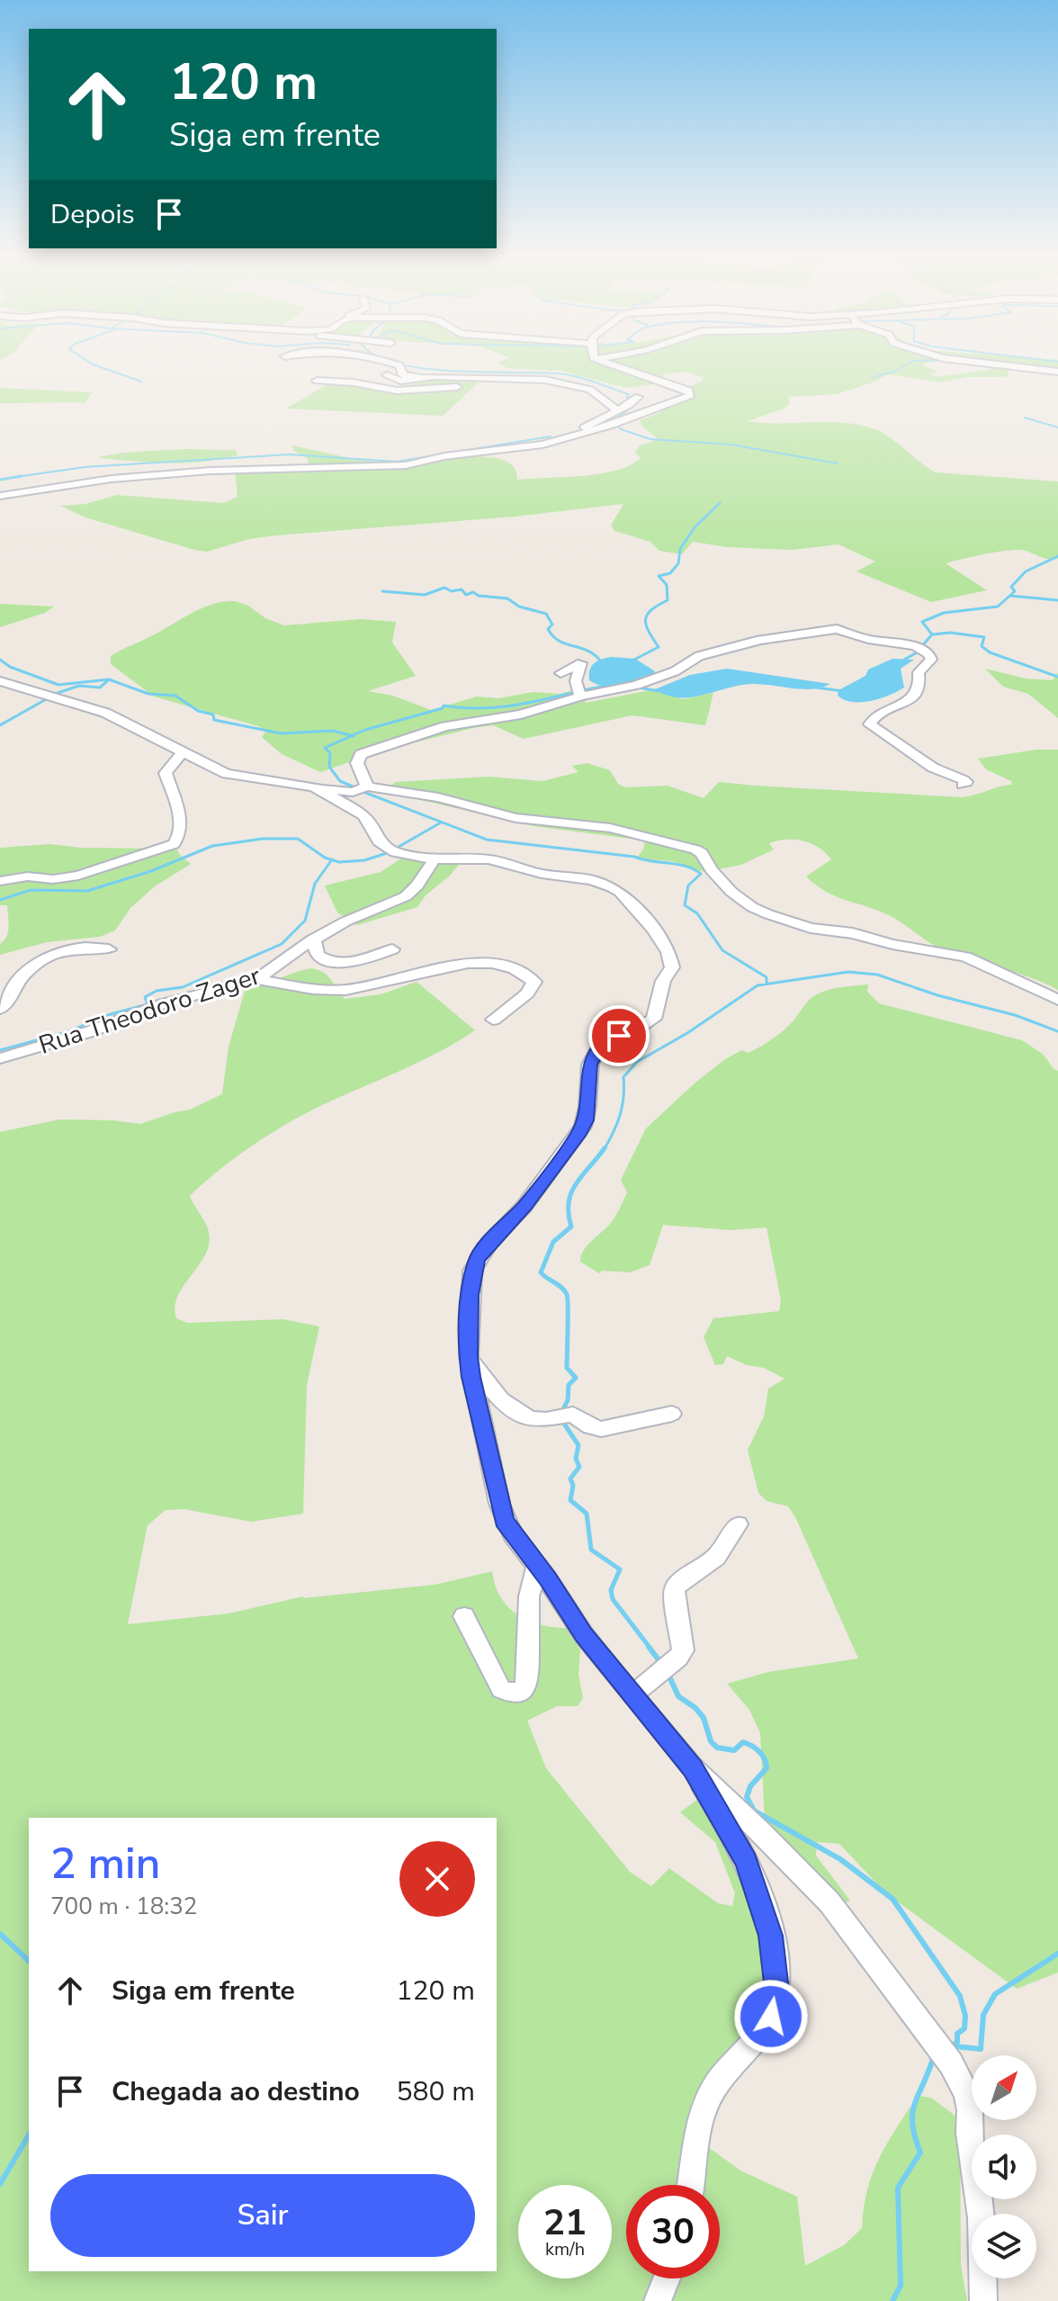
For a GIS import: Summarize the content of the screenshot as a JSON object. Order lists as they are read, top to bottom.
{
  "streets": {
    "street": ["Rua Theodoro Zager"]
  },
  "north": "top right",
  "page": {
    "turn": ["120 m", "Siga em frente"],
    "then": "Depois",
    "heading": ["2 min", "700 m · 18:32"],
    "list": [
      {
        "name": "Siga em frente",
        "value": "120 m"
      },
      {
        "name": "Chegada ao destino",
        "value": "580 m"
      }
    ],
    "buttons": "Sair",
    "speed": "21 km/h",
    "limit": "30"
  }
}
